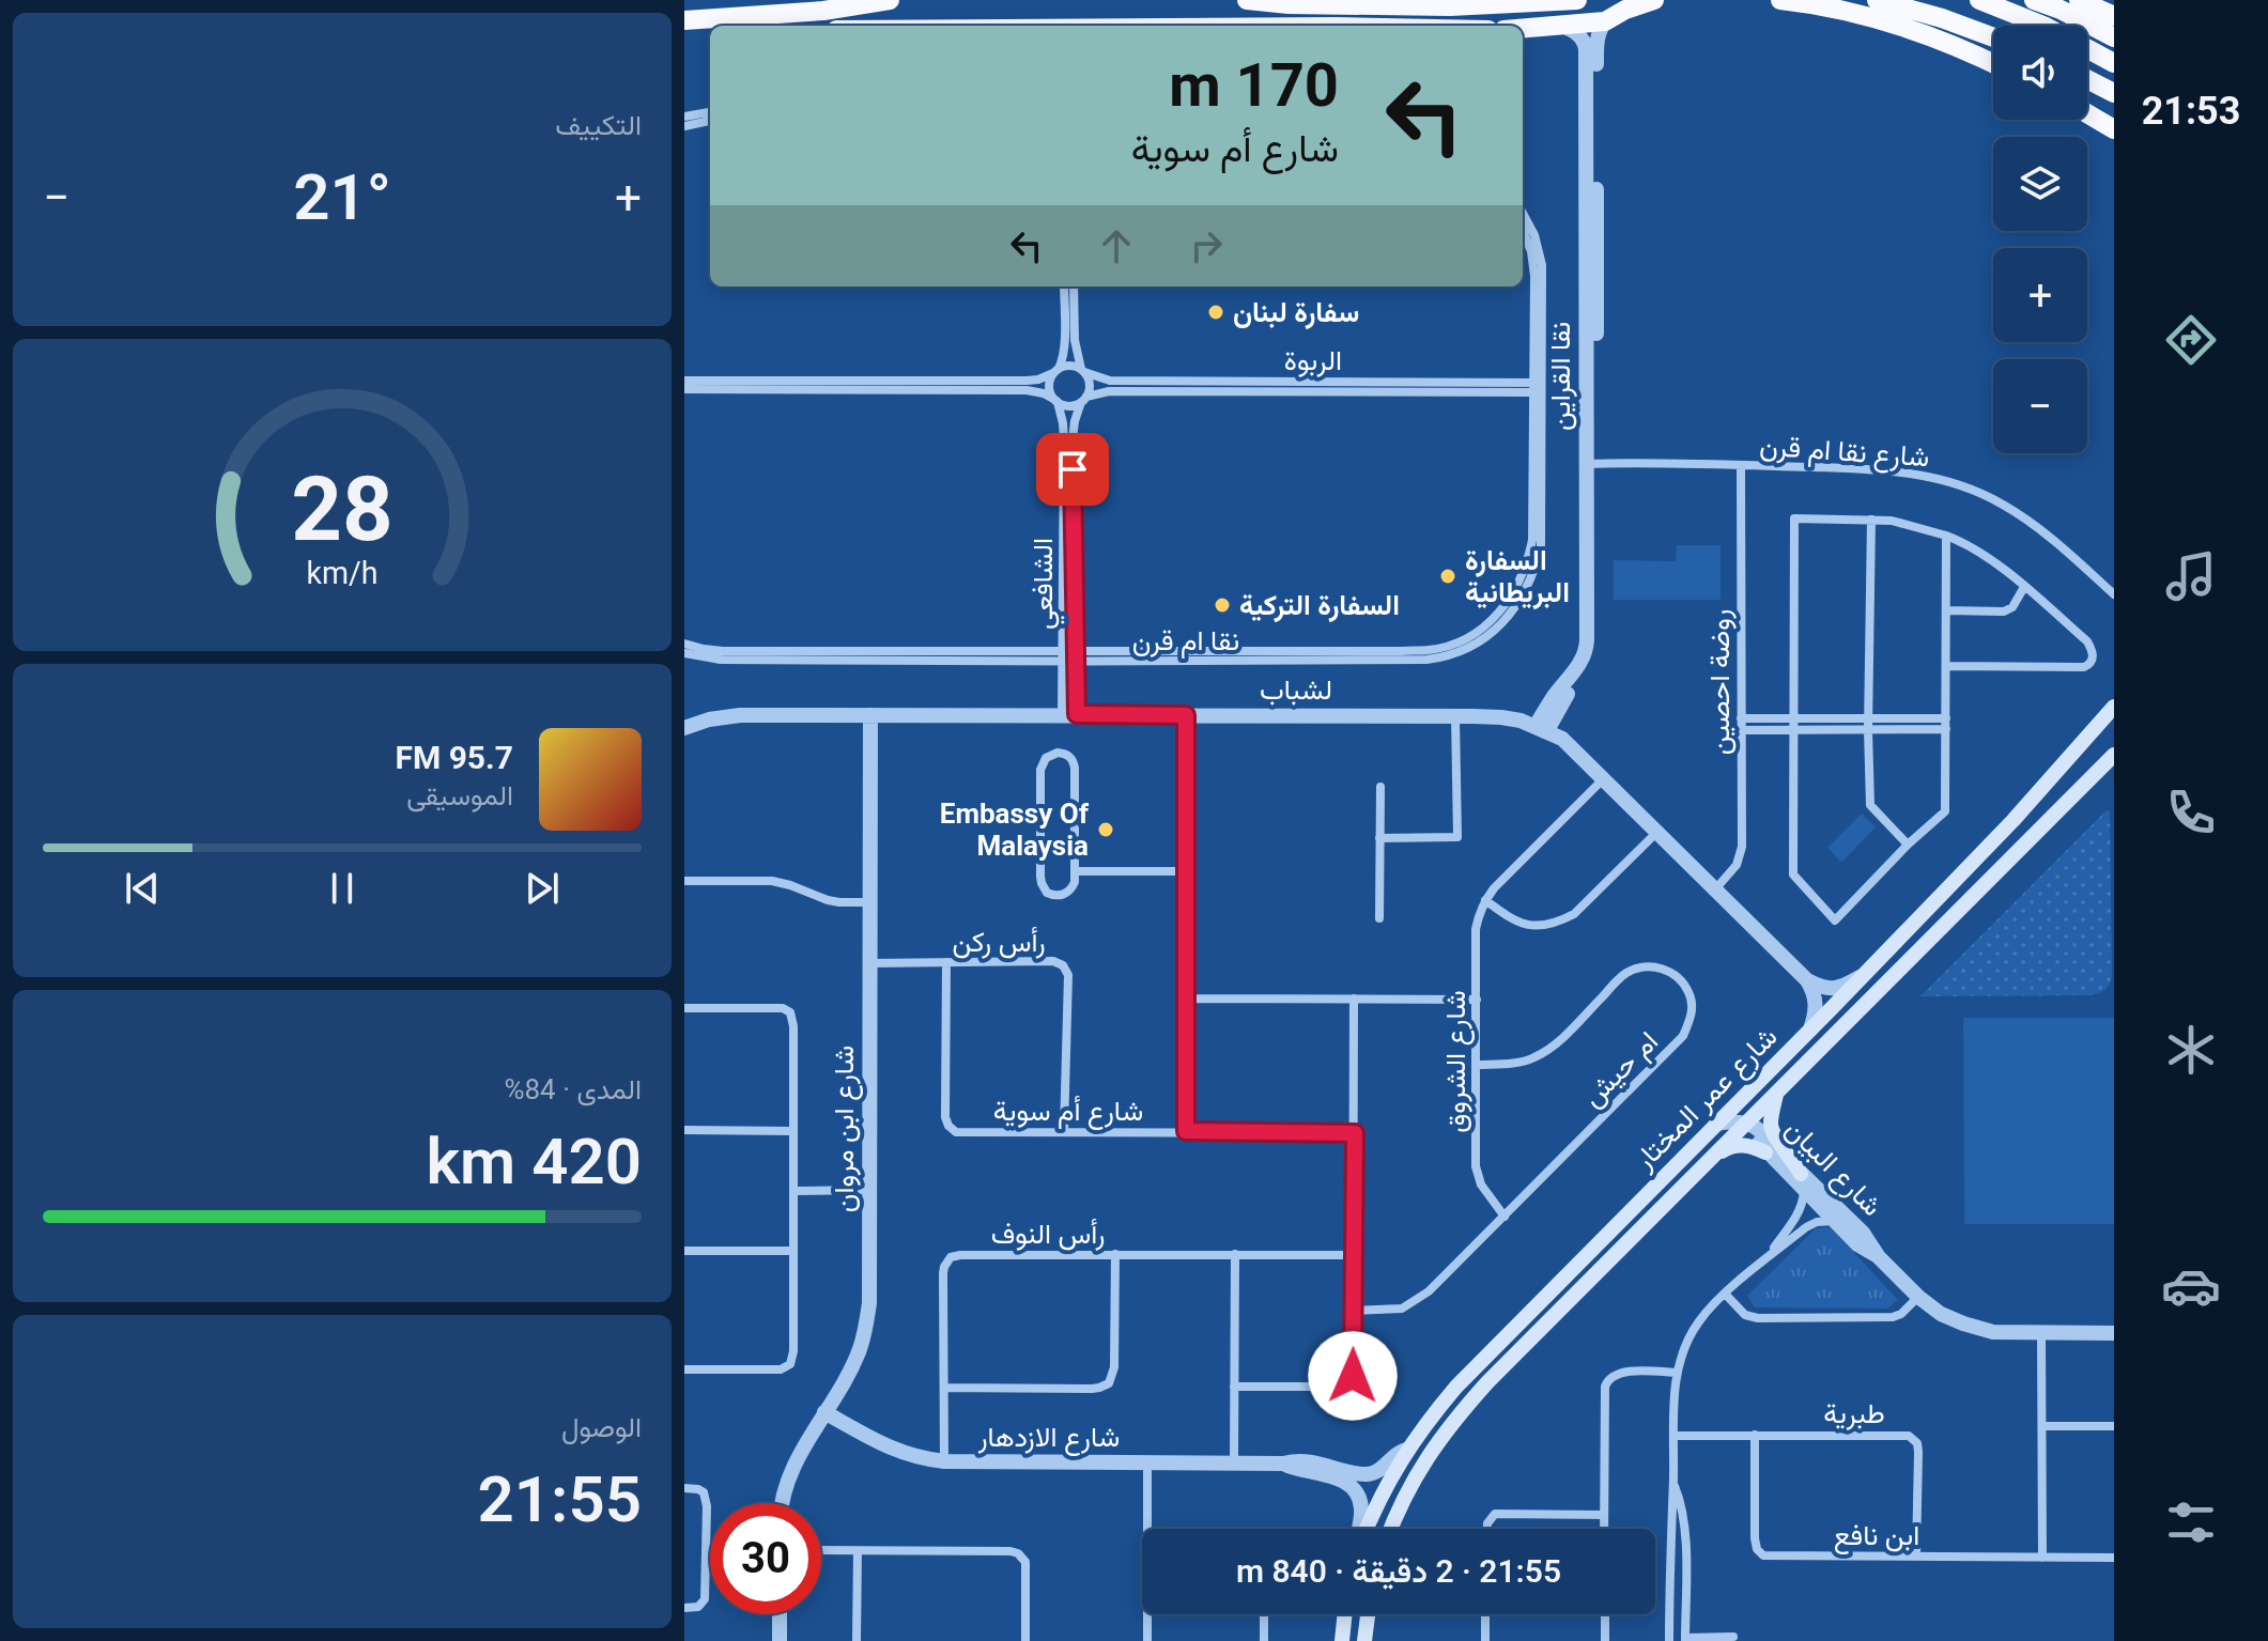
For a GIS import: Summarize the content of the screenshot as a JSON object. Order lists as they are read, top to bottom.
{
  "streets": {
    "main road": ["شارع عمر المختار"],
    "street": [
      "الربوة",
      "نقا القراين",
      "شارع نقا ام قرن",
      "الشافعي",
      "نقا ام قرن",
      "روضة احصين",
      "لشباب",
      "رأس ركن",
      "شارع الشروق",
      "ام حيش",
      "شارع أم سوية",
      "شارع ابن مروان",
      "شارع البيان",
      "رأس النوف",
      "طبرية",
      "شارع الازدهار",
      "ابن نافع"
    ]
  },
  "crossings": [
    ["الربوة", "الشافعي"],
    ["الربوة", "نقا ام قرن"],
    ["نقا القراين", "شارع نقا ام قرن"],
    ["نقا القراين", "لشباب"],
    ["شارع نقا ام قرن", "روضة احصين"],
    ["الشافعي", "نقا ام قرن"],
    ["الشافعي", "لشباب"],
    ["روضة احصين", "لشباب"],
    ["لشباب", "شارع الشروق"],
    ["لشباب", "شارع ابن مروان"],
    ["رأس ركن", "شارع أم سوية"],
    ["رأس ركن", "شارع ابن مروان"],
    ["شارع الشروق", "ام حيش"],
    ["شارع عمر المختار", "شارع البيان"],
    ["شارع عمر المختار", "شارع الازدهار"],
    ["شارع ابن مروان", "شارع الازدهار"],
    ["رأس النوف", "شارع الازدهار"],
    ["طبرية", "ابن نافع"]
  ],
  "places": [
    "سفارة لبنان",
    "السفارة البريطانية",
    "السفارة التركية",
    "Embassy Of Malaysia"
  ],
  "page": {
    "tabs": "21:53",
    "tile": [
      "التكييف",
      ["المدى · 84%", "420 km"],
      ["الوصول", "21:55"]
    ],
    "map_buttons": ["+", "−"],
    "turn": ["170 m", "شارع أم سوية"],
    "heat": ["−", "21°", "+"],
    "song": ["95.7 FM", "الموسيقى"],
    "limit": "30",
    "trip": "21:55 · 2 دقيقة · 840 m",
    "gauge": ["28", "km/h"]
  }
}
